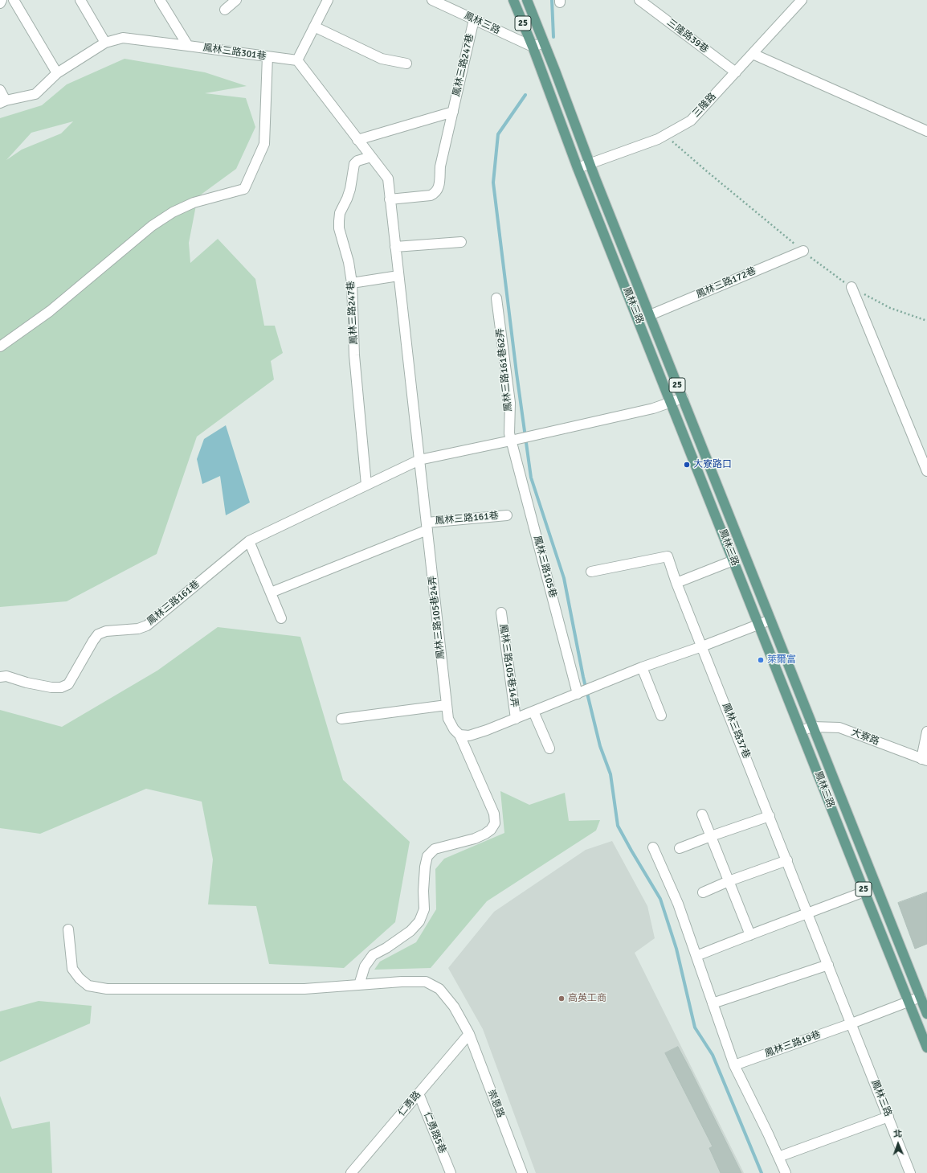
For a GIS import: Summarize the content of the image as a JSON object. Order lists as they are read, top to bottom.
{
  "streets": {
    "main road": ["鳳林三路", "25"],
    "street": [
      "三隆路39巷",
      "鳳林三路301巷",
      "鳳林三路247巷",
      "三隆路",
      "鳳林三路172巷",
      "鳳林三路161巷62弄",
      "鳳林三路161巷",
      "鳳林三路105巷",
      "鳳林三路105巷24弄",
      "鳳林三路105巷14弄",
      "鳳林三路37巷",
      "大寮路",
      "鳳林三路19巷",
      "仁勇路",
      "崇恩路",
      "仁勇路5巷"
    ]
  },
  "crossings": [
    ["鳳林三路", "25"],
    ["鳳林三路", "鳳林三路247巷"],
    ["鳳林三路", "三隆路"],
    ["鳳林三路", "鳳林三路172巷"],
    ["鳳林三路", "大寮路"],
    ["鳳林三路", "鳳林三路19巷"],
    ["三隆路39巷", "三隆路"],
    ["鳳林三路247巷", "鳳林三路161巷"],
    ["鳳林三路161巷62弄", "鳳林三路105巷"],
    ["鳳林三路161巷", "鳳林三路105巷24弄"],
    ["鳳林三路105巷24弄", "崇恩路"],
    ["仁勇路", "崇恩路"],
    ["仁勇路", "仁勇路5巷"]
  ],
  "places": ["大寮路口", "萊爾富", "高英工商"],
  "north": "top"
}
